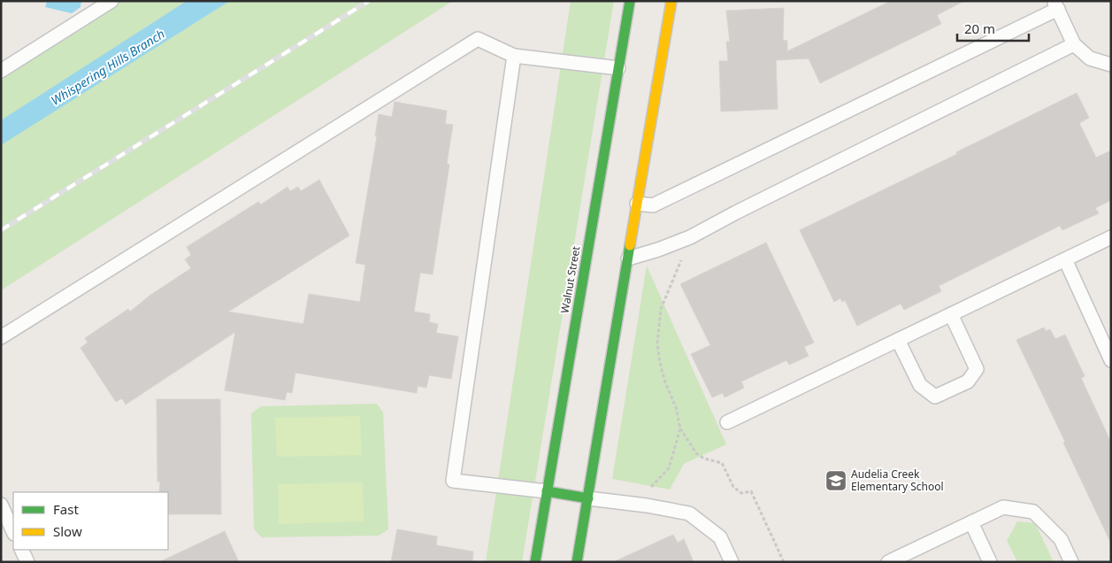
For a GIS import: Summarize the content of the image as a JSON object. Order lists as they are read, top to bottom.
{
  "streets": {
    "main road": ["Walnut Street"]
  },
  "water": ["Whispering Hills Branch"],
  "places": {
    "school or university": ["Audelia Creek Elementary School"]
  },
  "legend": ["Fast", "Slow"],
  "scale_bar": "20 m"
}
